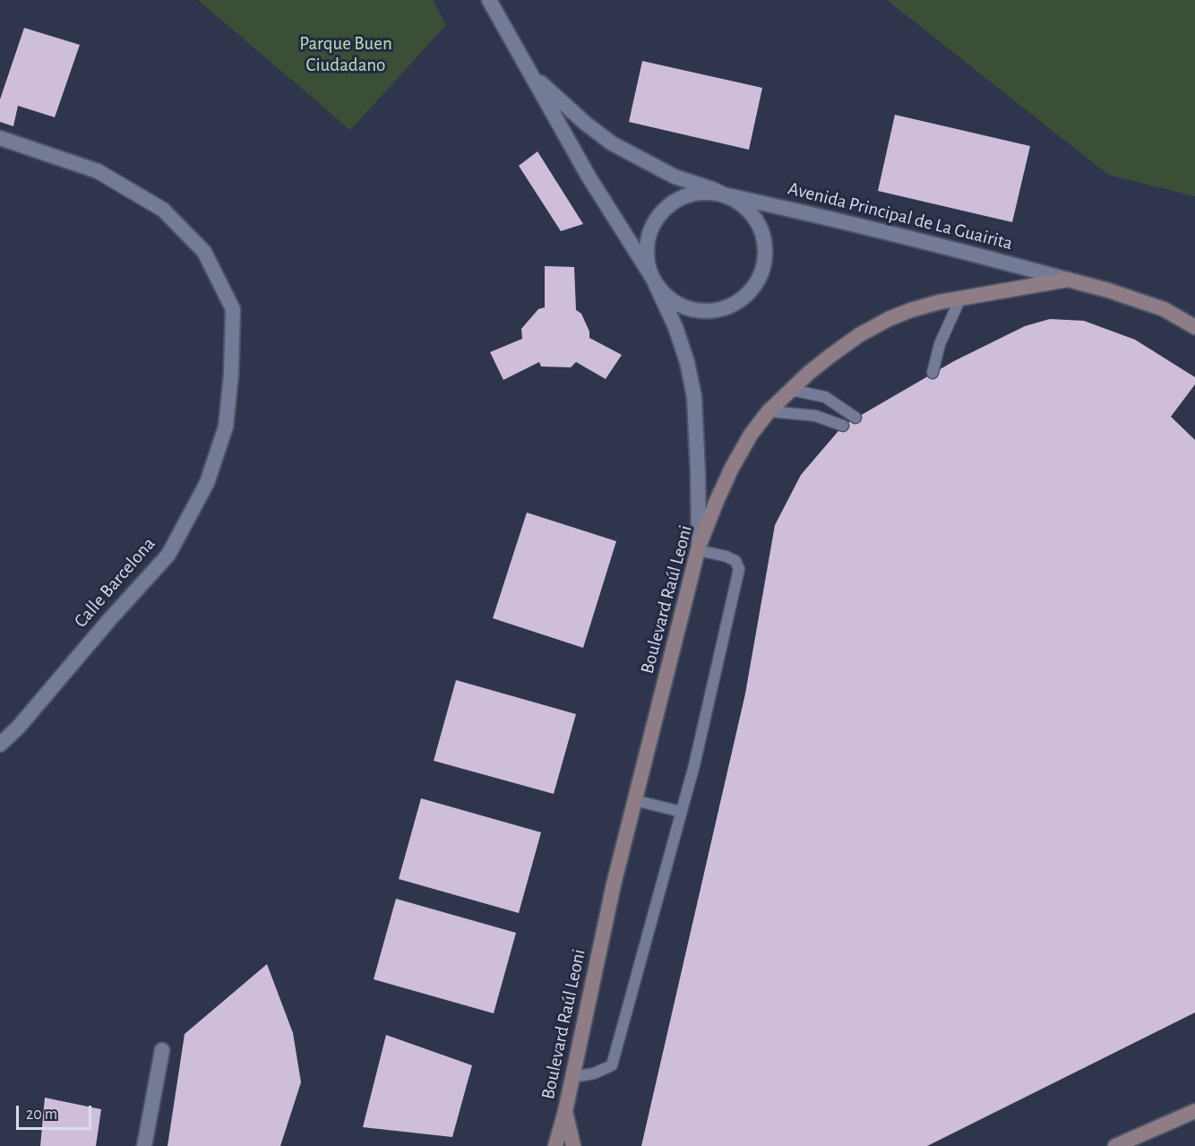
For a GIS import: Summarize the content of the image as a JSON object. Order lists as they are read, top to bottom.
{
  "streets": {
    "main road": ["Boulevard Raúl Leoni"],
    "street": ["Avenida Principal de La Guairita", "Calle Barcelona"]
  },
  "crossings": [
    ["Avenida Principal de La Guairita", "Boulevard Raúl Leoni"]
  ],
  "parks": ["Parque Buen Ciudadano"],
  "scale_bar": "20 m"
}
